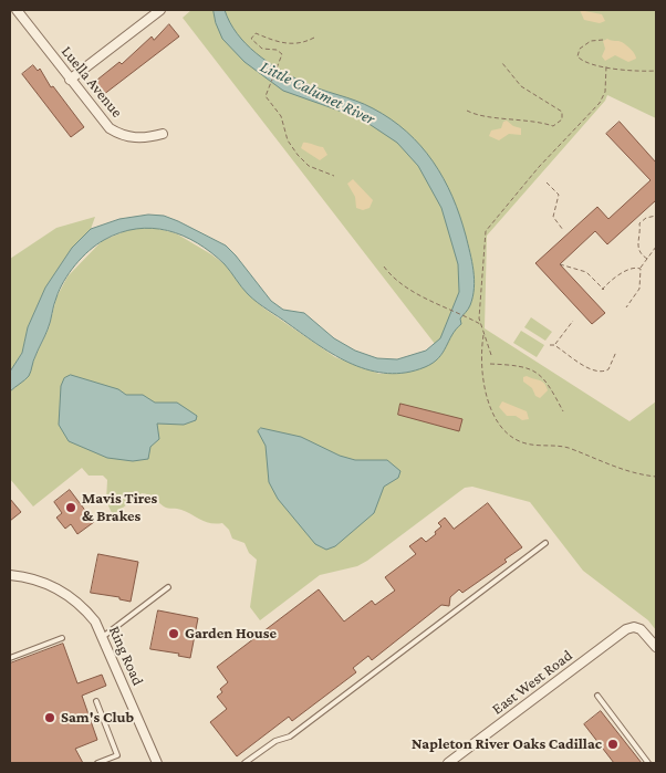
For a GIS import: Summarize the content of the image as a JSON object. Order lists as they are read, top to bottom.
{
  "streets": {
    "street": ["Luella Avenue", "Ring Road", "East West Road"]
  },
  "water": ["Little Calumet River"],
  "places": [
    "Mavis Tires & Brakes",
    "Garden House",
    "Sam's Club",
    "Napleton River Oaks Cadillac"
  ]
}
